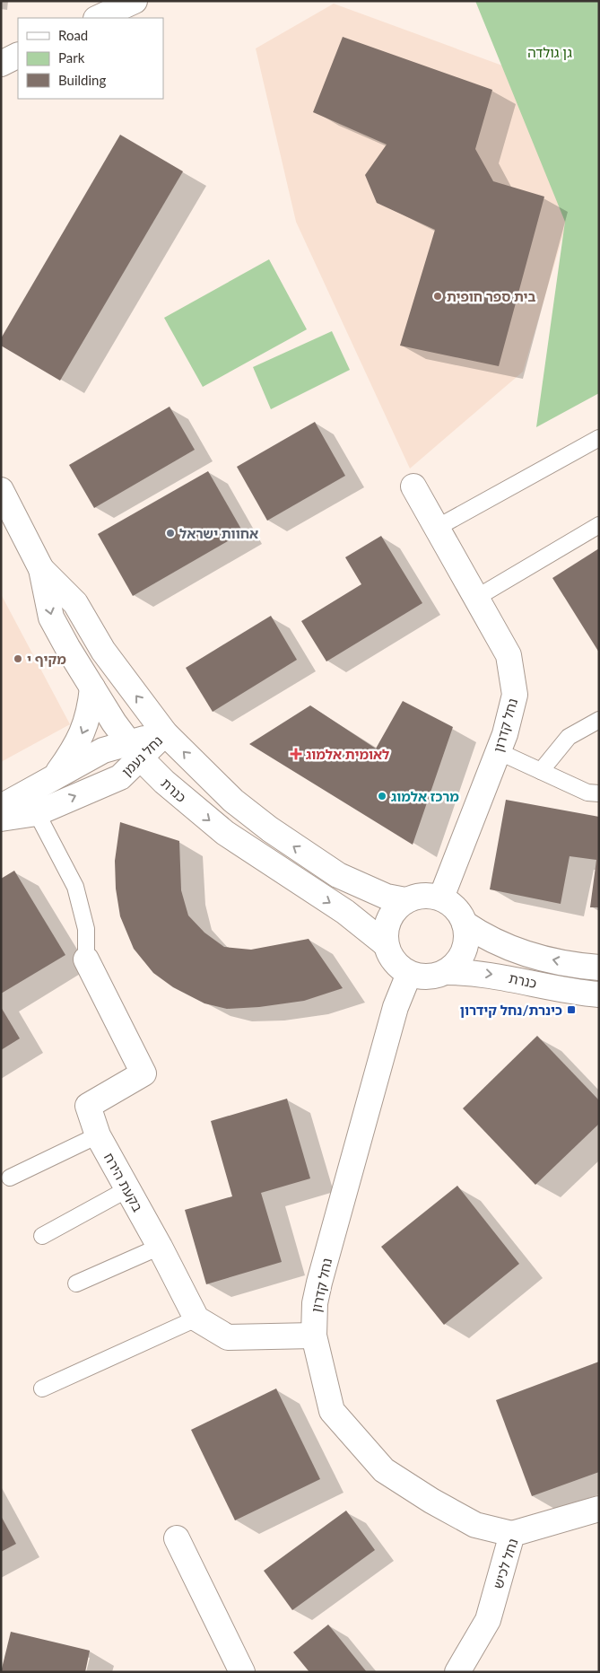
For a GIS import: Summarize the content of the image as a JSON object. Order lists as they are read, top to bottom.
{
  "streets": {
    "street": [
      "נחל קדרון",
      "נחל נעמן",
      "כנרת",
      "בקעת הירח",
      "נחל לכיש"
    ]
  },
  "crossings": [
    ["נחל קדרון", "כנרת"],
    ["נחל קדרון", "נחל לכיש"],
    ["נחל נעמן", "כנרת"]
  ],
  "parks": ["גן גולדה"],
  "places": {
    "other": [
      "בית ספר חופית",
      "אחוות ישראל",
      "מקיף י",
      "מרכז אלמוג"
    ],
    "health": ["לאומית אלמוג"],
    "transit": ["כינרת/נחל קידרון"]
  },
  "legend": ["Road", "Park", "Building"]
}
